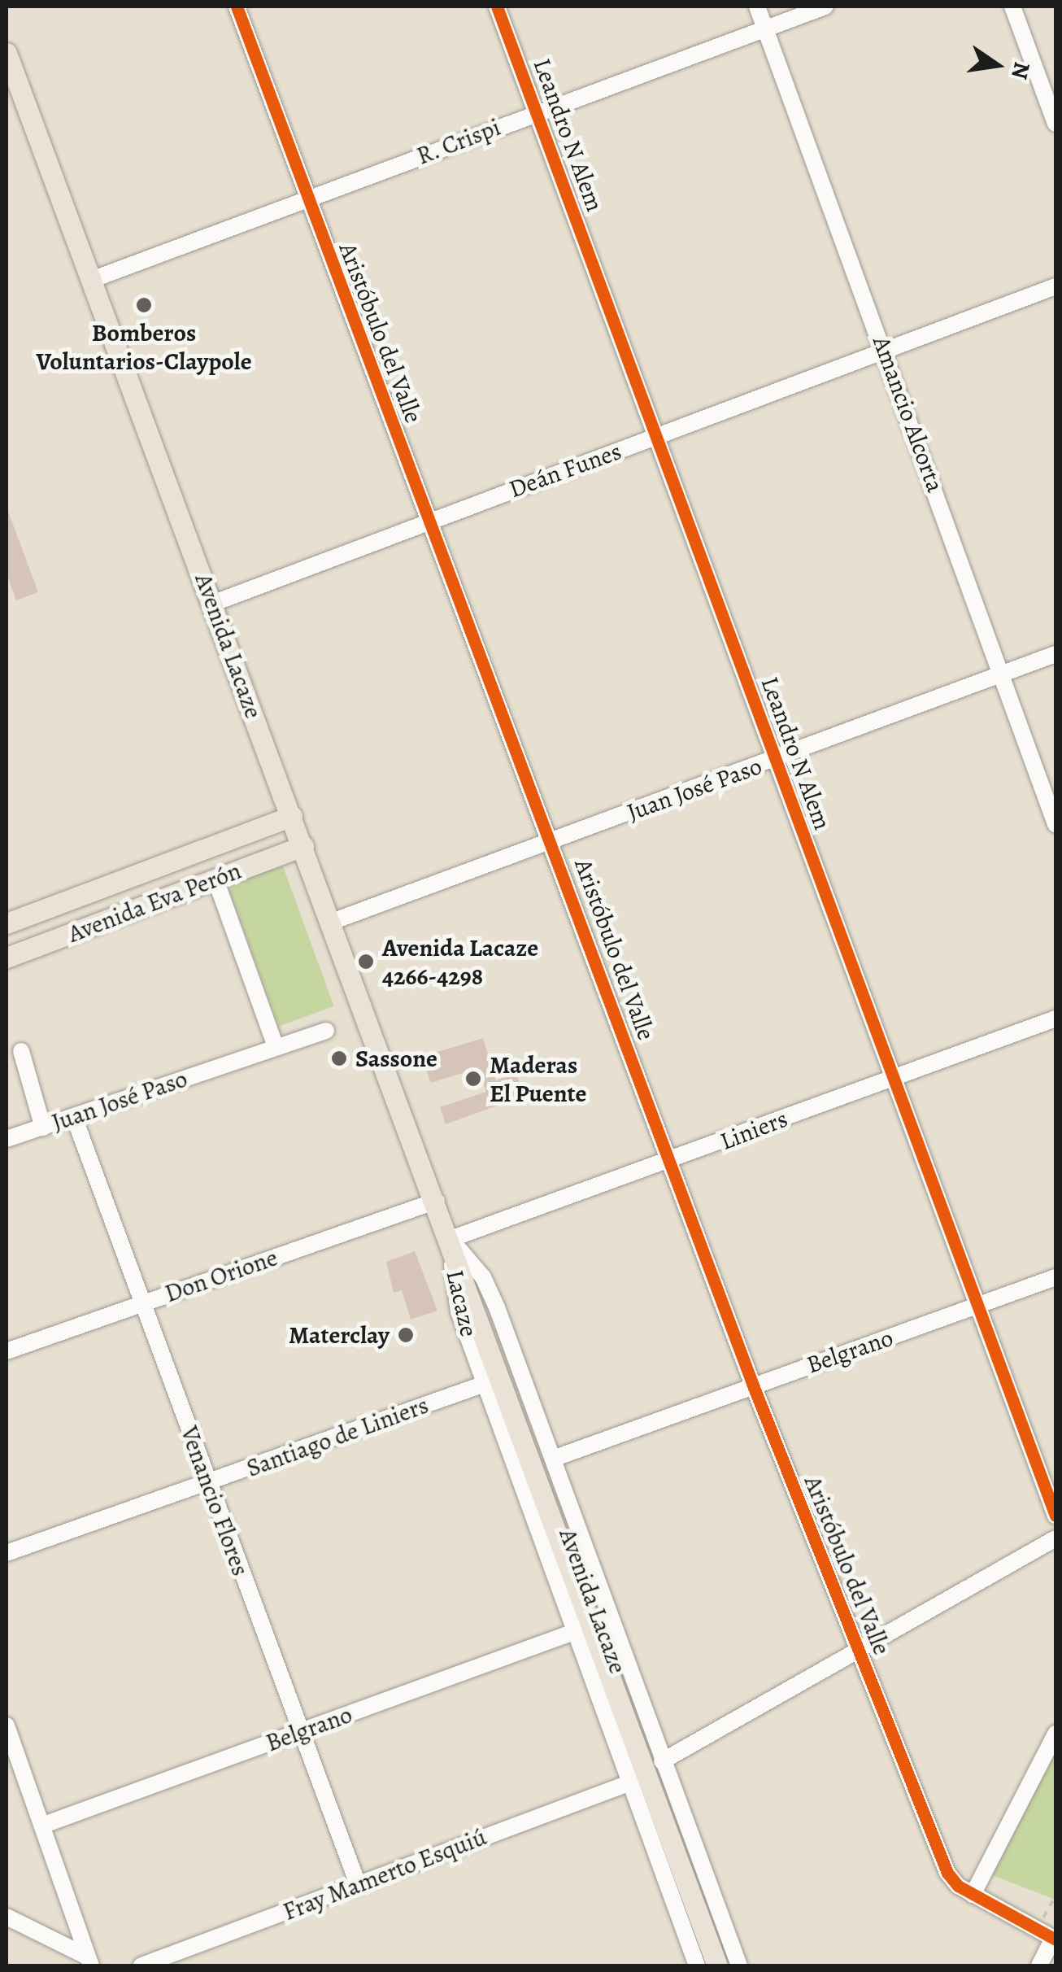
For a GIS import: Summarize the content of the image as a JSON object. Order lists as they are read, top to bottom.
{
  "streets": {
    "main road": ["Avenida Lacaze", "Avenida Eva Perón"],
    "street": [
      "Leandro N Alem",
      "R. Crispi",
      "Aristóbulo del Valle",
      "Amancio Alcorta",
      "Deán Funes",
      "Juan José Paso",
      "Liniers",
      "Don Orione",
      "Lacaze",
      "Belgrano",
      "Santiago de Liniers",
      "Venancio Flores",
      "Fray Mamerto Esquiú"
    ]
  },
  "crossings": [
    ["Leandro N Alem", "R. Crispi"],
    ["Leandro N Alem", "Deán Funes"],
    ["Leandro N Alem", "Juan José Paso"],
    ["Leandro N Alem", "Liniers"],
    ["Leandro N Alem", "Belgrano"],
    ["R. Crispi", "Aristóbulo del Valle"],
    ["R. Crispi", "Amancio Alcorta"],
    ["R. Crispi", "Avenida Lacaze"],
    ["Aristóbulo del Valle", "Deán Funes"],
    ["Aristóbulo del Valle", "Juan José Paso"],
    ["Aristóbulo del Valle", "Liniers"],
    ["Aristóbulo del Valle", "Belgrano"],
    ["Amancio Alcorta", "Deán Funes"],
    ["Amancio Alcorta", "Juan José Paso"],
    ["Deán Funes", "Avenida Lacaze"],
    ["Avenida Lacaze", "Juan José Paso"],
    ["Avenida Lacaze", "Avenida Eva Perón"],
    ["Avenida Lacaze", "Liniers"],
    ["Avenida Lacaze", "Don Orione"],
    ["Avenida Lacaze", "Lacaze"],
    ["Avenida Lacaze", "Belgrano"],
    ["Juan José Paso", "Venancio Flores"],
    ["Liniers", "Lacaze"],
    ["Don Orione", "Venancio Flores"],
    ["Lacaze", "Belgrano"],
    ["Lacaze", "Santiago de Liniers"],
    ["Lacaze", "Fray Mamerto Esquiú"],
    ["Belgrano", "Venancio Flores"],
    ["Santiago de Liniers", "Venancio Flores"],
    ["Venancio Flores", "Fray Mamerto Esquiú"]
  ],
  "places": [
    "Bomberos Voluntarios-Claypole",
    "Avenida Lacaze 4266-4298",
    "Sassone",
    "Maderas El Puente",
    "Materclay"
  ],
  "north": "right"
}
